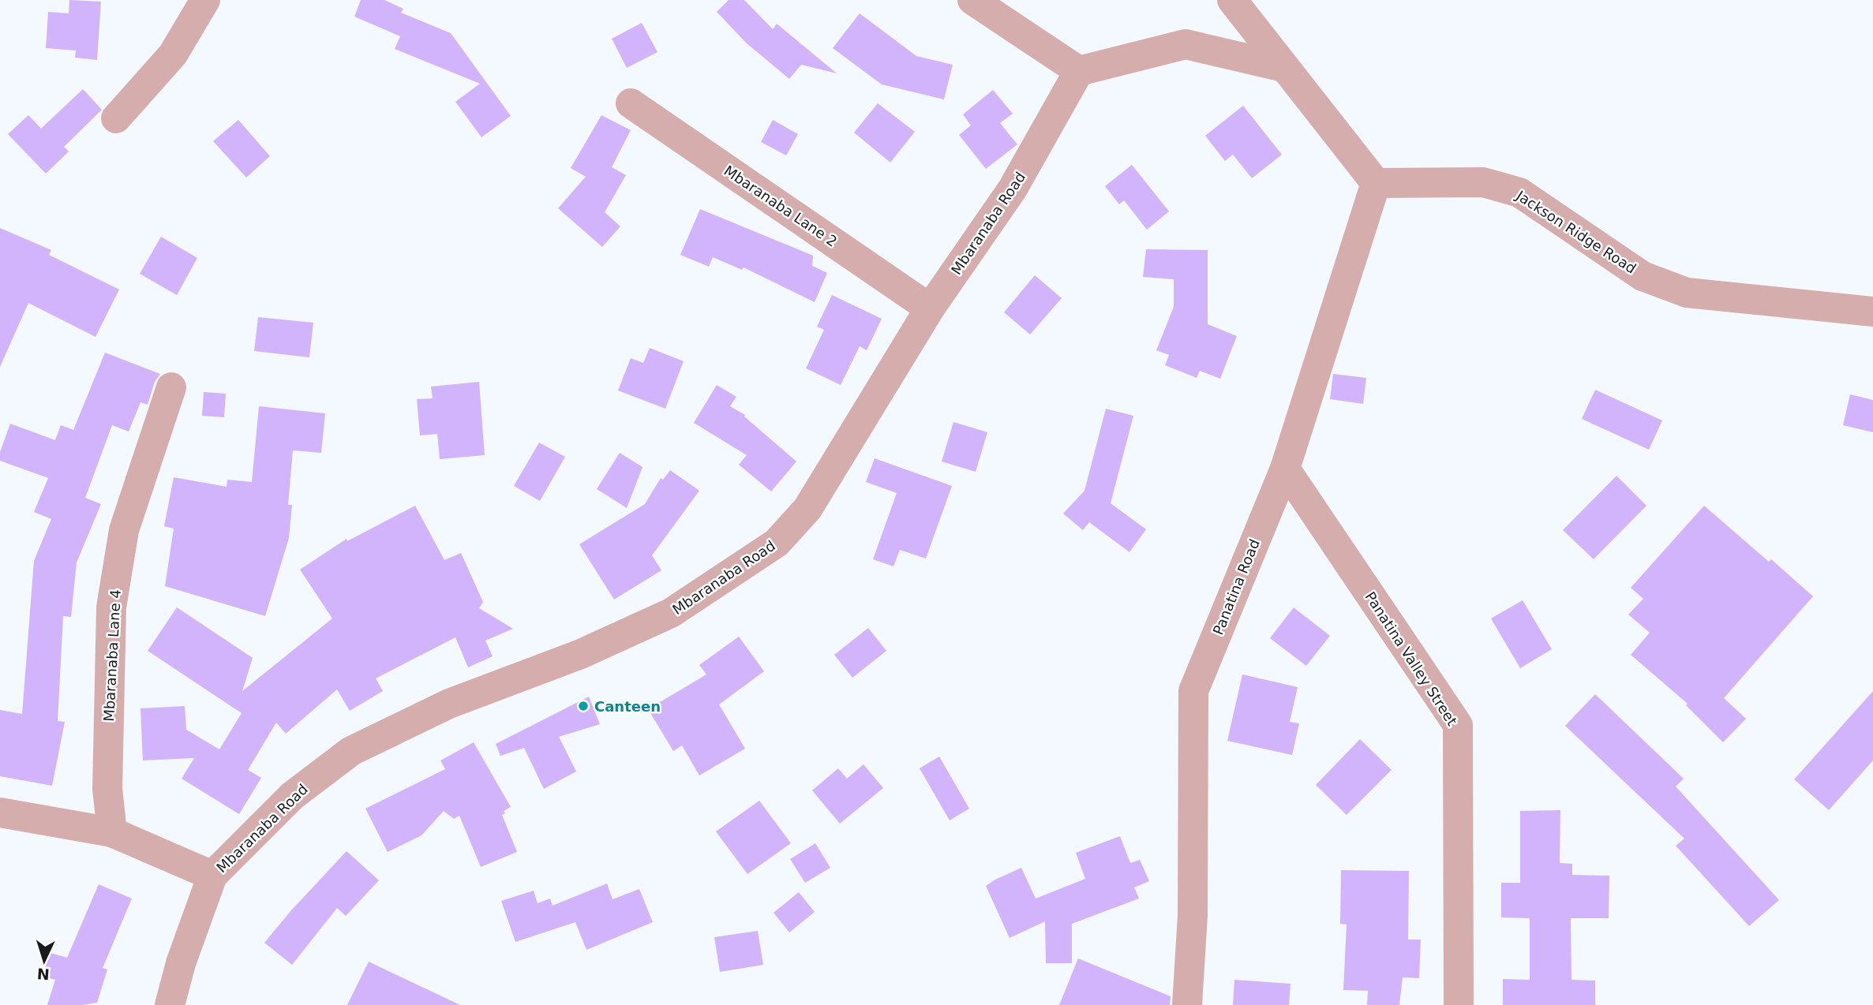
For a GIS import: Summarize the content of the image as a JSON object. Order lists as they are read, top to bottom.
{
  "streets": {
    "street": [
      "Mbaranaba Lane 2",
      "Mbaranaba Road",
      "Jackson Ridge Road",
      "Panatina Road",
      "Mbaranaba Lane 4",
      "Panatina Valley Street"
    ]
  },
  "crossings": [
    ["Mbaranaba Lane 2", "Mbaranaba Road"],
    ["Jackson Ridge Road", "Panatina Road"],
    ["Panatina Road", "Panatina Valley Street"]
  ],
  "places": ["Canteen"],
  "north": "bottom"
}
